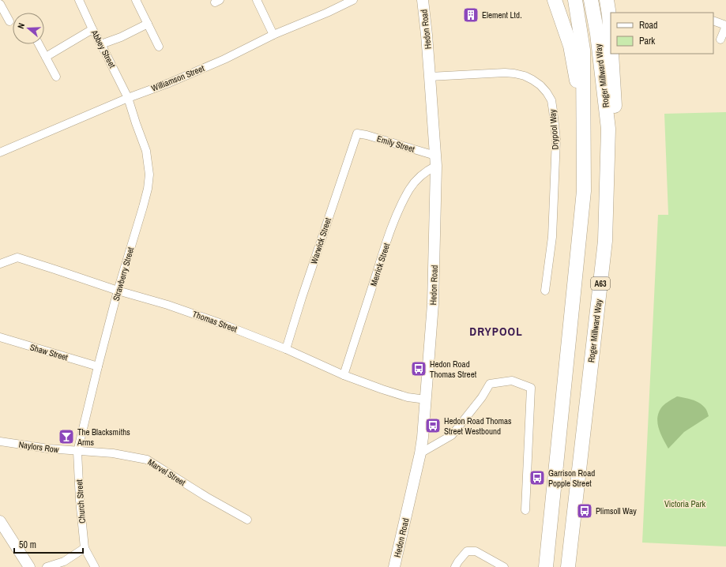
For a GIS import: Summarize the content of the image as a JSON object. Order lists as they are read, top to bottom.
{
  "streets": {
    "highway": ["Roger Millward Way", "A63"],
    "street": [
      "Hedon Road",
      "Abbey Street",
      "Williamson Street",
      "Drypool Way",
      "Emily Street",
      "Warwick Street",
      "Merrick Street",
      "Strawberry Street",
      "Thomas Street",
      "Shaw Street",
      "Naylors Row",
      "Marvel Street",
      "Church Street"
    ]
  },
  "crossings": [
    ["Hedon Road", "Drypool Way"],
    ["Hedon Road", "Emily Street"],
    ["Hedon Road", "Merrick Street"],
    ["Hedon Road", "Thomas Street"],
    ["Abbey Street", "Williamson Street"],
    ["Abbey Street", "Strawberry Street"],
    ["Roger Millward Way", "A63"],
    ["Williamson Street", "Strawberry Street"],
    ["Emily Street", "Warwick Street"],
    ["Emily Street", "Merrick Street"],
    ["Warwick Street", "Thomas Street"],
    ["Merrick Street", "Thomas Street"],
    ["Strawberry Street", "Thomas Street"],
    ["Strawberry Street", "Shaw Street"],
    ["Strawberry Street", "Naylors Row"],
    ["Strawberry Street", "Marvel Street"],
    ["Strawberry Street", "Church Street"],
    ["Naylors Row", "Marvel Street"],
    ["Naylors Row", "Church Street"],
    ["Marvel Street", "Church Street"]
  ],
  "districts": ["DRYPOOL"],
  "parks": ["Victoria Park"],
  "places": {
    "building": ["Element Ltd."],
    "bus stop": [
      "Hedon Road Thomas Street",
      "Hedon Road Thomas Street Westbound",
      "Garrison Road Popple Street",
      "Plimsoll Way"
    ],
    "bar": ["The Blacksmiths Arms"]
  },
  "legend": ["Road", "Park"],
  "scale_bar": "50 m",
  "north": "left"
}
